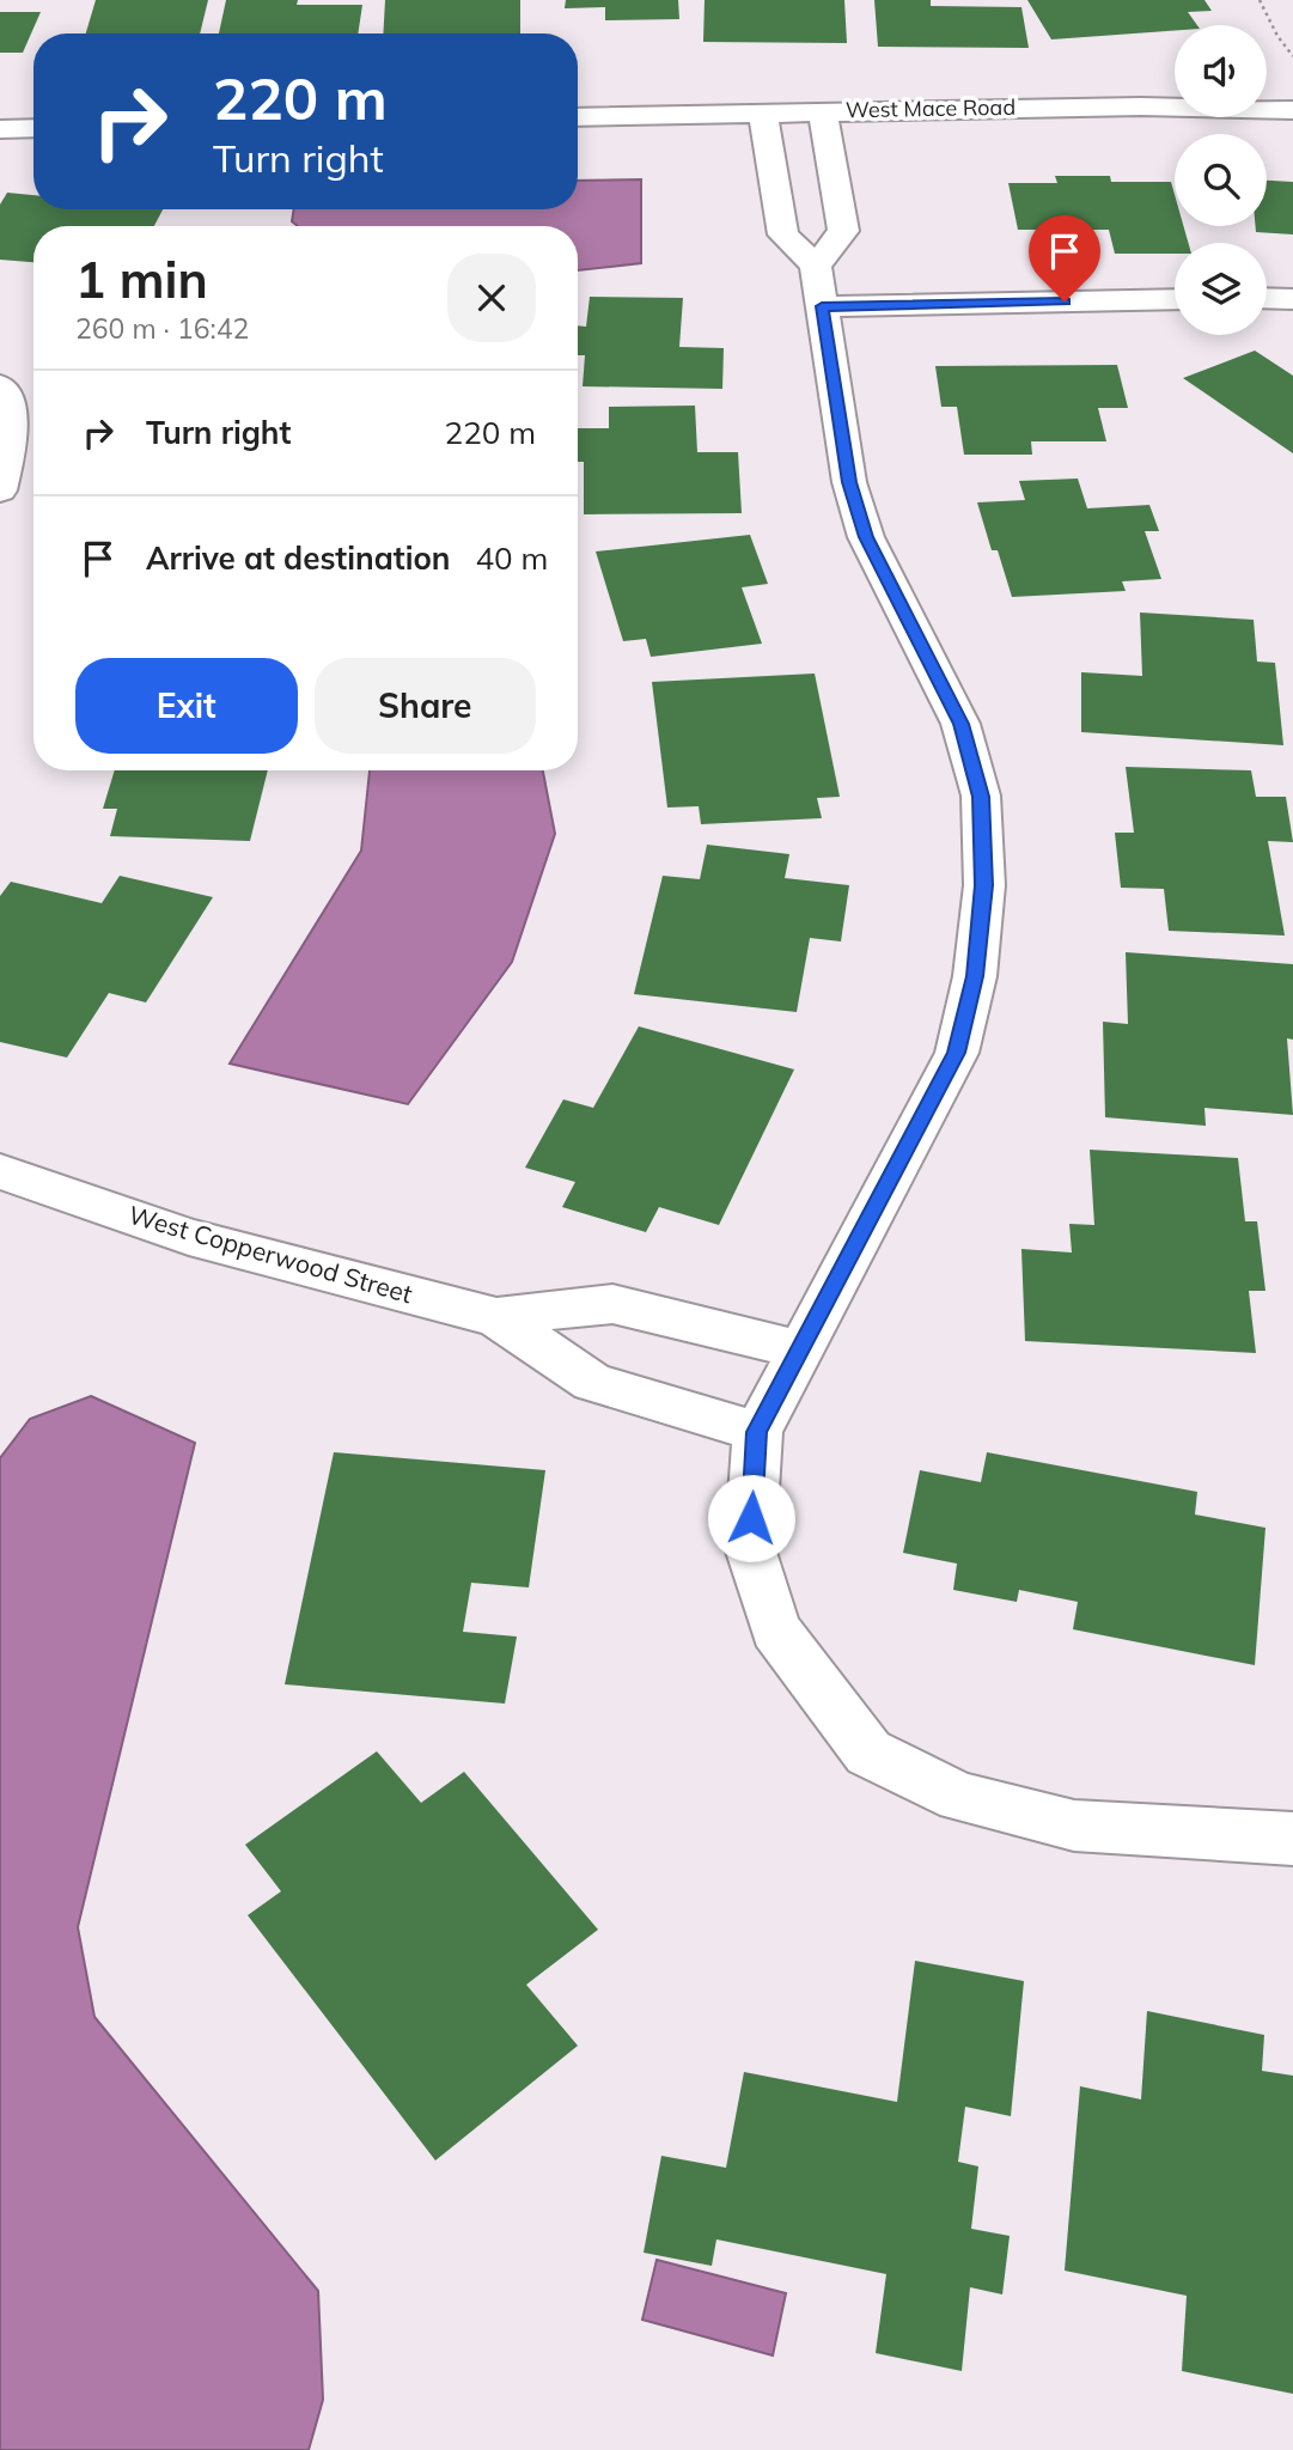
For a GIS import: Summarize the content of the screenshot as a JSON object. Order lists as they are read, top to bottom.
{
  "streets": {
    "street": ["West Mace Road", "West Copperwood Street"]
  },
  "page": {
    "turn": ["220 m", "Turn right"],
    "heading": ["1 min", "260 m · 16:42"],
    "list": [
      {
        "name": "Turn right",
        "value": "220 m"
      },
      {
        "name": "Arrive at destination",
        "value": "40 m"
      }
    ],
    "buttons": ["Exit", "Share"]
  }
}
